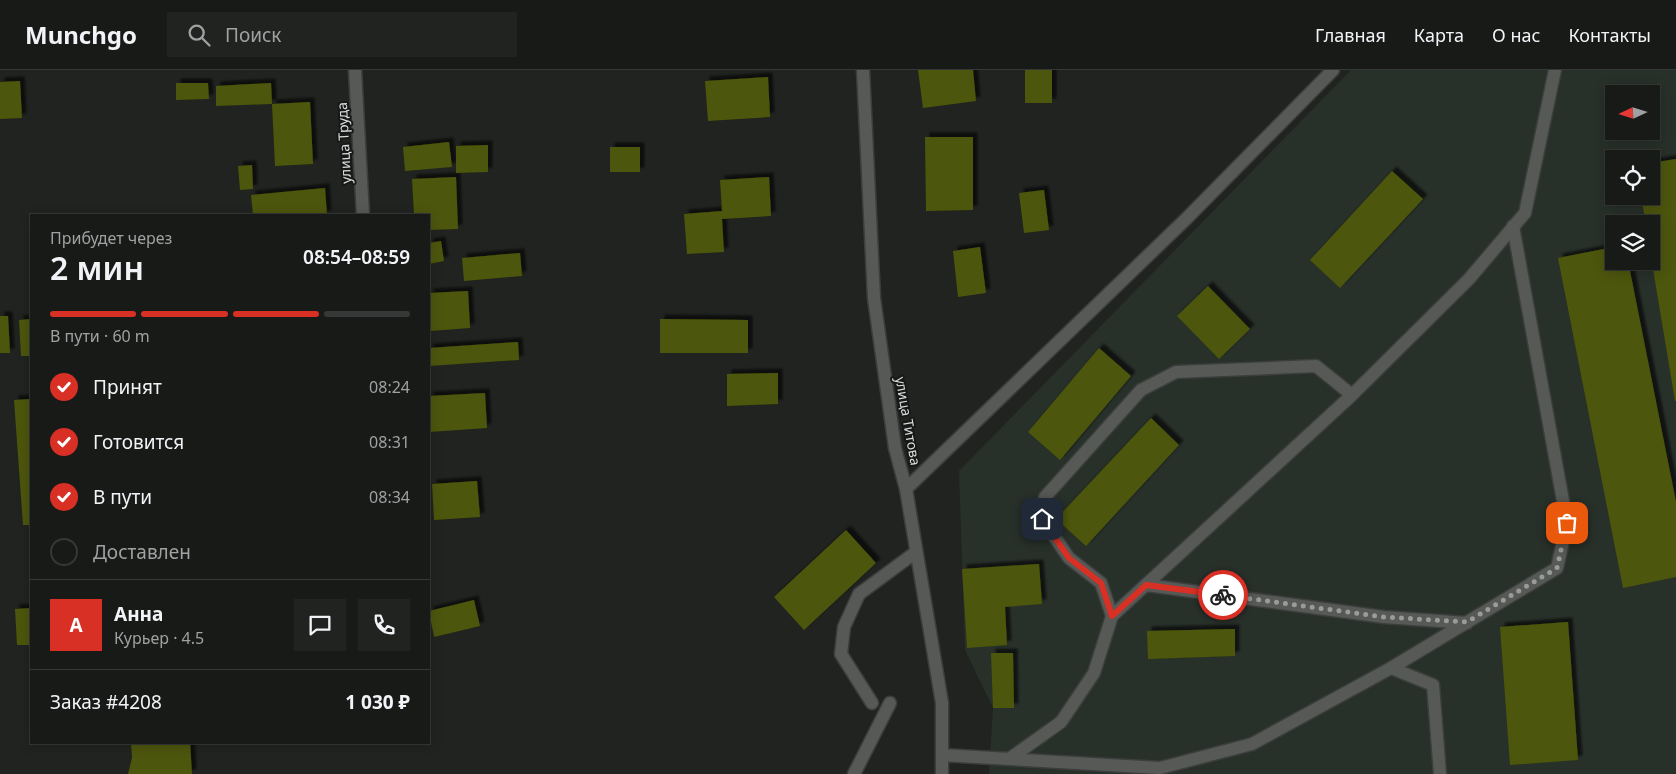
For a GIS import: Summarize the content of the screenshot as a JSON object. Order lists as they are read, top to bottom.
{
  "streets": {
    "street": ["улица Труда", "улица Титова"]
  },
  "north": "left",
  "page": {
    "header": "Munchgo",
    "search": "Поиск",
    "nav": [
      "Главная",
      "Карта",
      "О нас",
      "Контакты"
    ],
    "heading": ["2 мин", "Прибудет через", "08:54–08:59"],
    "panel": [
      "Анна",
      "Курьер · 4.5",
      "Заказ #4208",
      "1 030 ₽"
    ],
    "bar": "В пути · 60 m",
    "list": [
      ["Принят", "08:24"],
      ["Готовится", "08:31"],
      ["В пути", "08:34"],
      "Доставлен"
    ],
    "round": "А"
  }
}
